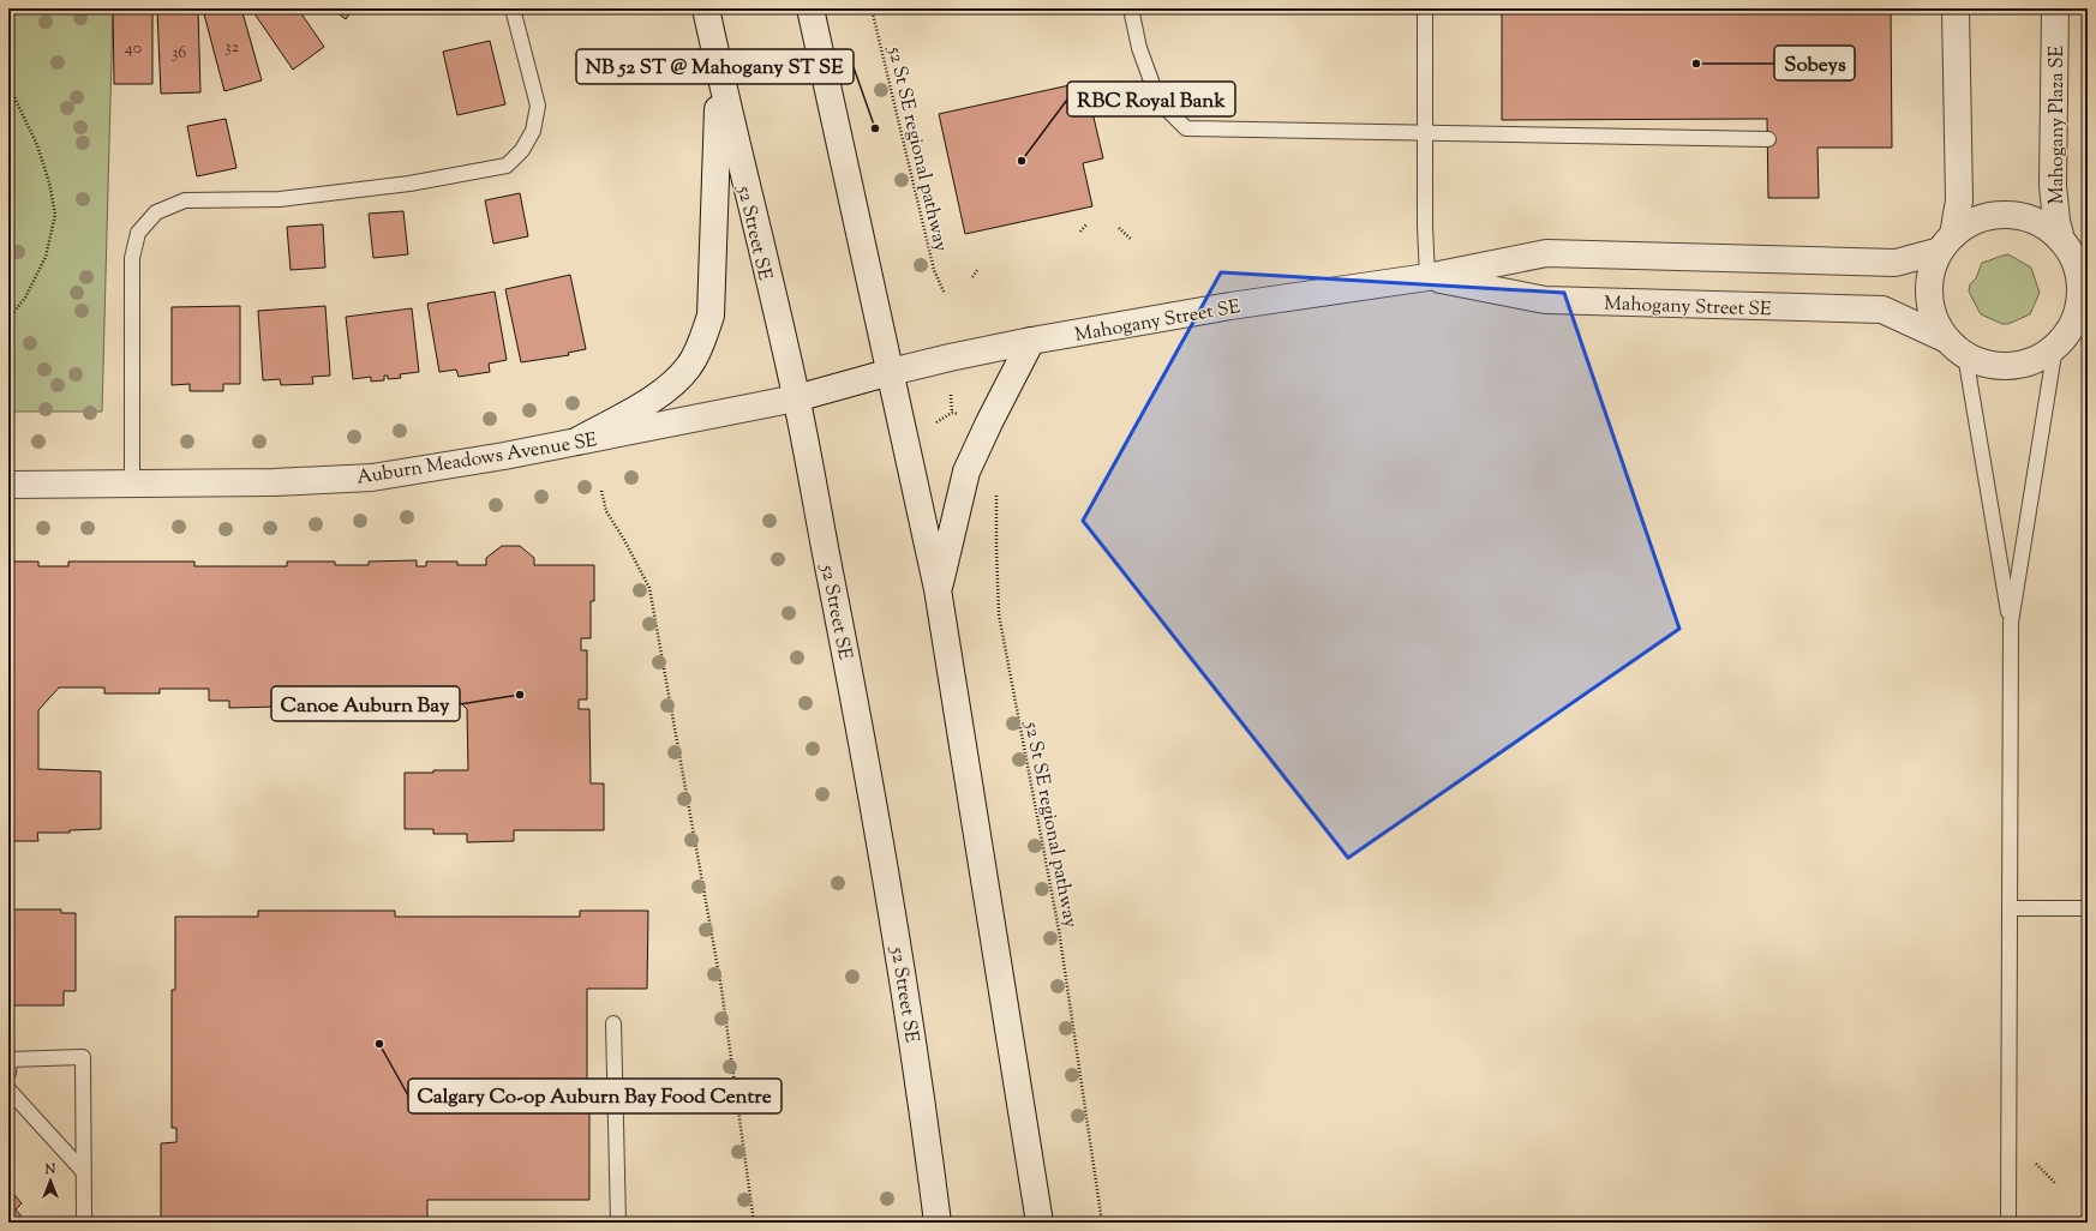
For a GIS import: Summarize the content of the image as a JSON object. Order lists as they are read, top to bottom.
{
  "streets": {
    "street": [
      "Mahogany Plaza SE",
      "52 Street SE",
      "Mahogany Street SE",
      "Auburn Meadows Avenue SE"
    ],
    "path": ["52 St SE regional pathway"]
  },
  "crossings": [
    ["Mahogany Plaza SE", "Mahogany Street SE"],
    ["52 Street SE", "Auburn Meadows Avenue SE"],
    ["Mahogany Street SE", "Auburn Meadows Avenue SE"]
  ],
  "places": [
    "Sobeys",
    "NB 52 ST @ Mahogany ST SE",
    "RBC Royal Bank",
    "Canoe Auburn Bay",
    "Calgary Co-op Auburn Bay Food Centre"
  ],
  "house_numbers": ["32", "40", "36"],
  "north": "top"
}
